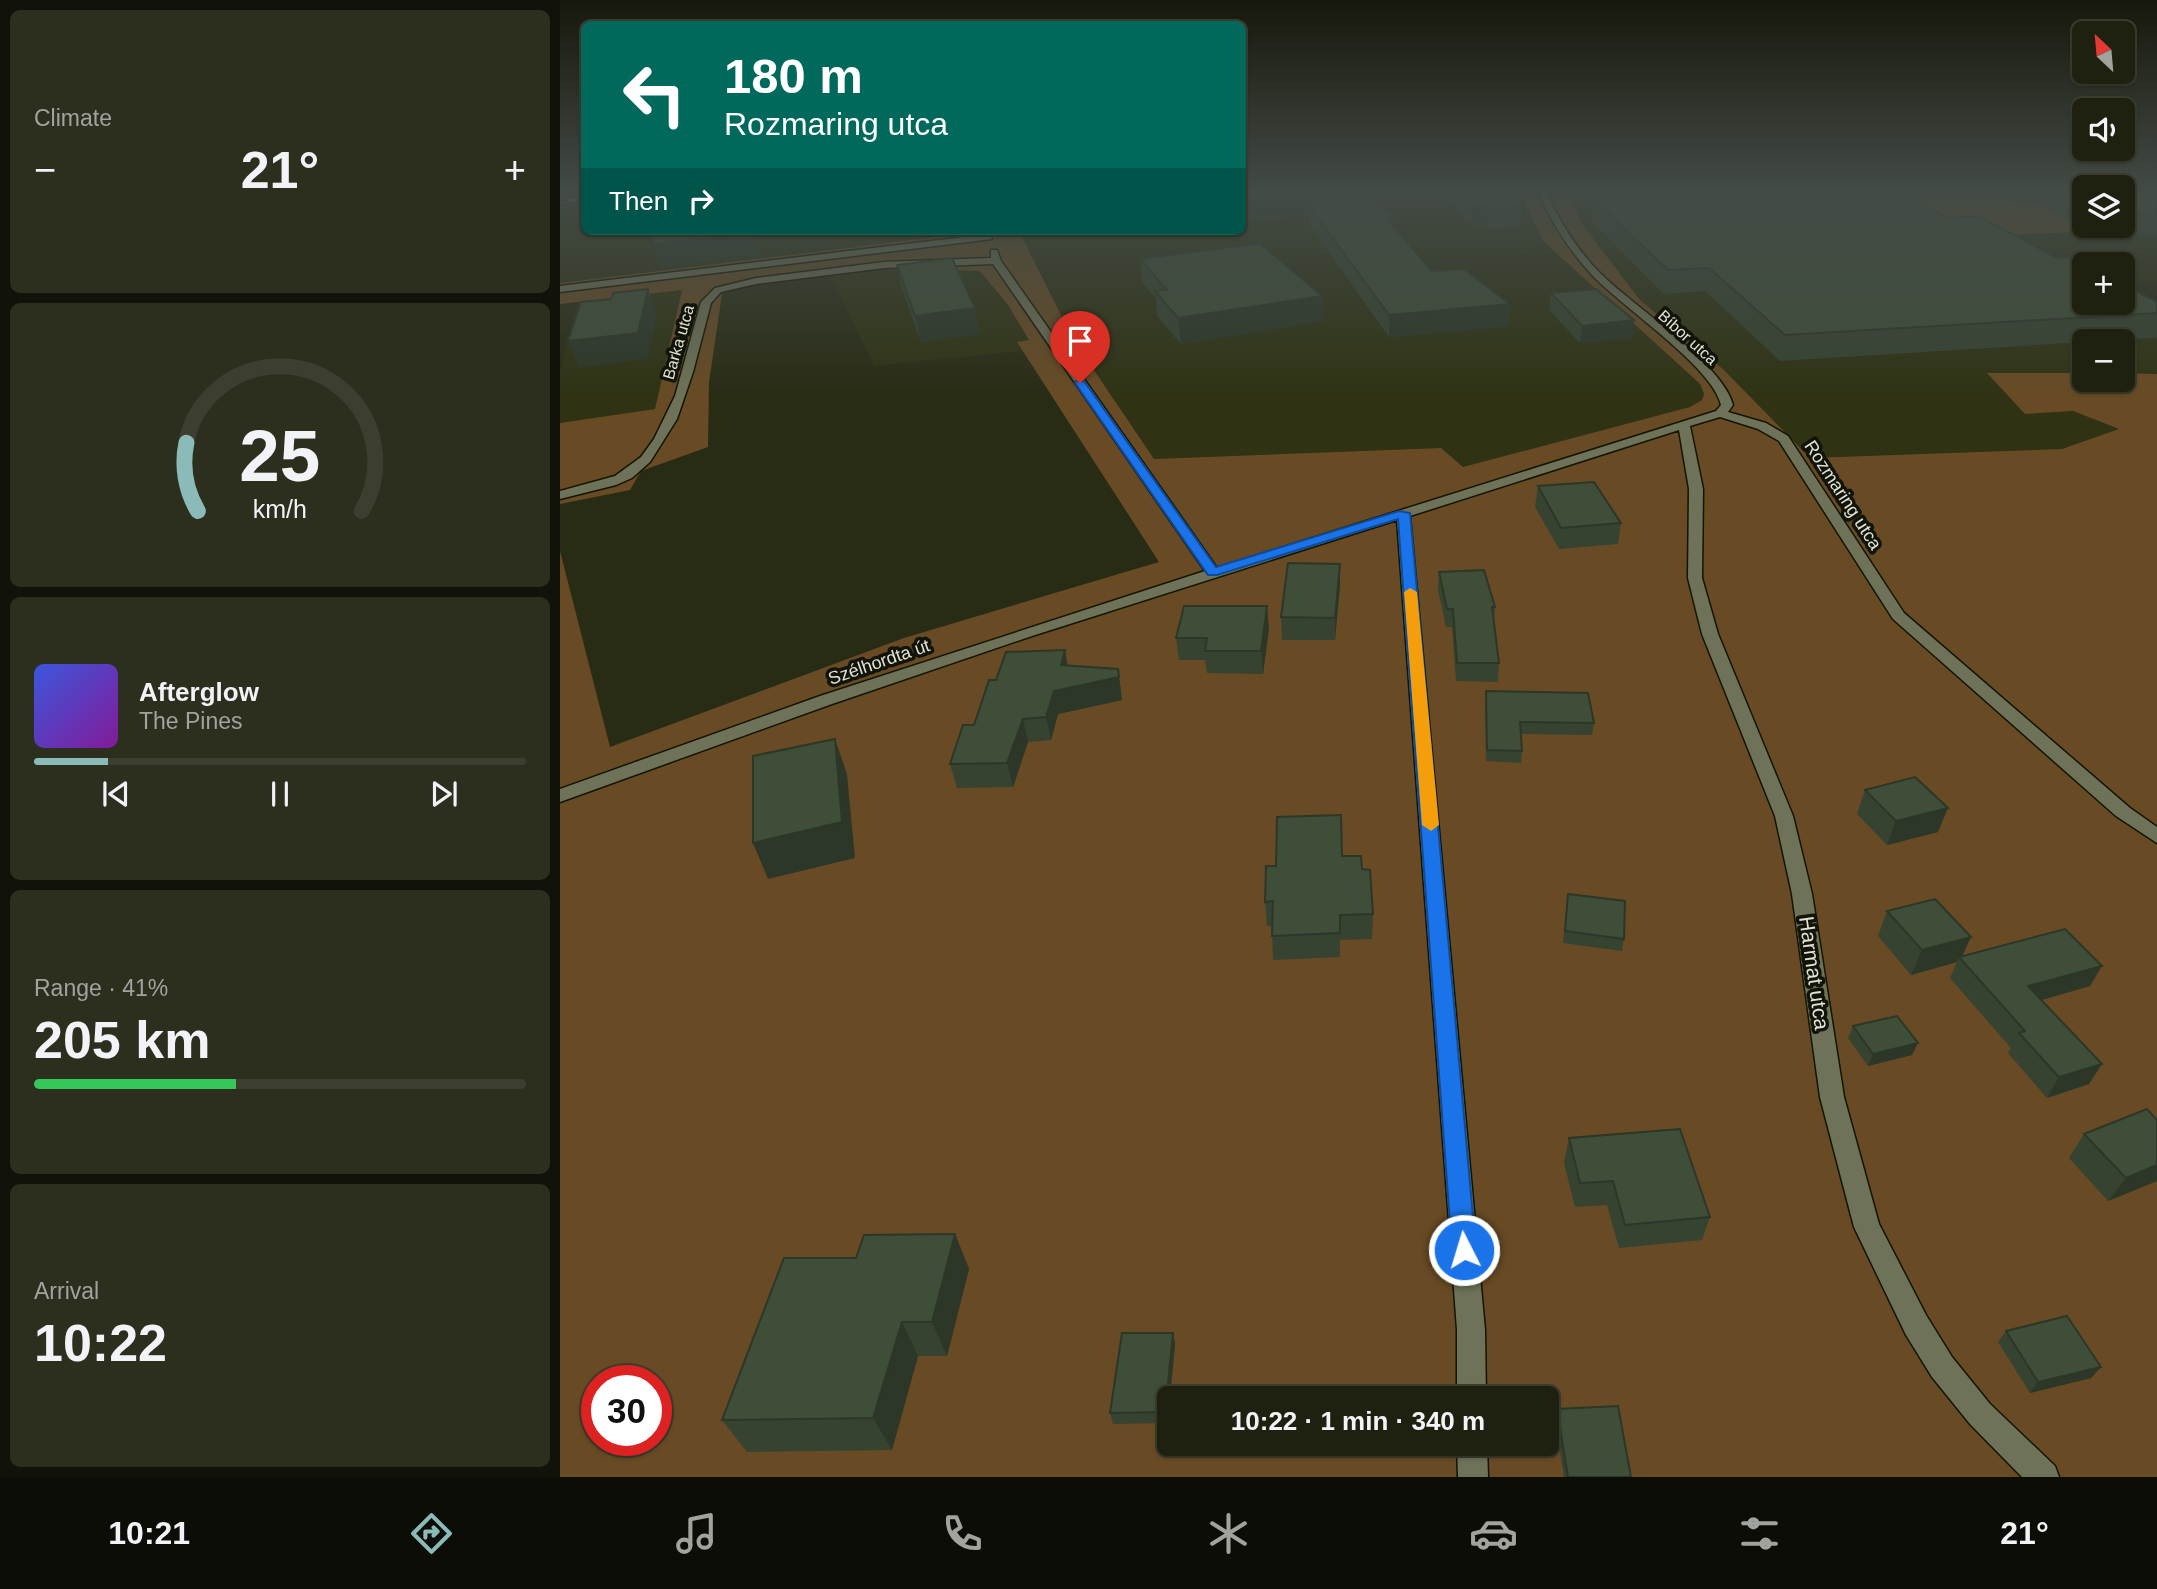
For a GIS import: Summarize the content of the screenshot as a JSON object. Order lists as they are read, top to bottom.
{
  "streets": {
    "street": [
      "Bíbor utca",
      "Barka utca",
      "Rozmaring utca",
      "Szélhordta út",
      "Harmat utca"
    ]
  },
  "crossings": [
    ["Bíbor utca", "Rozmaring utca"]
  ],
  "north": "top left",
  "page": {
    "tile": [
      "Climate",
      ["Range · 41%", "205 km"],
      ["Arrival", "10:22"]
    ],
    "map_buttons": ["+", "−"],
    "turn": ["180 m", "Rozmaring utca"],
    "heat": ["−", "21°", "+"],
    "then": "Then",
    "song": ["Afterglow", "The Pines"],
    "limit": "30",
    "trip": "10:22 · 1 min · 340 m",
    "tabs": ["10:21", "21°"],
    "gauge": ["25", "km/h"]
  }
}
